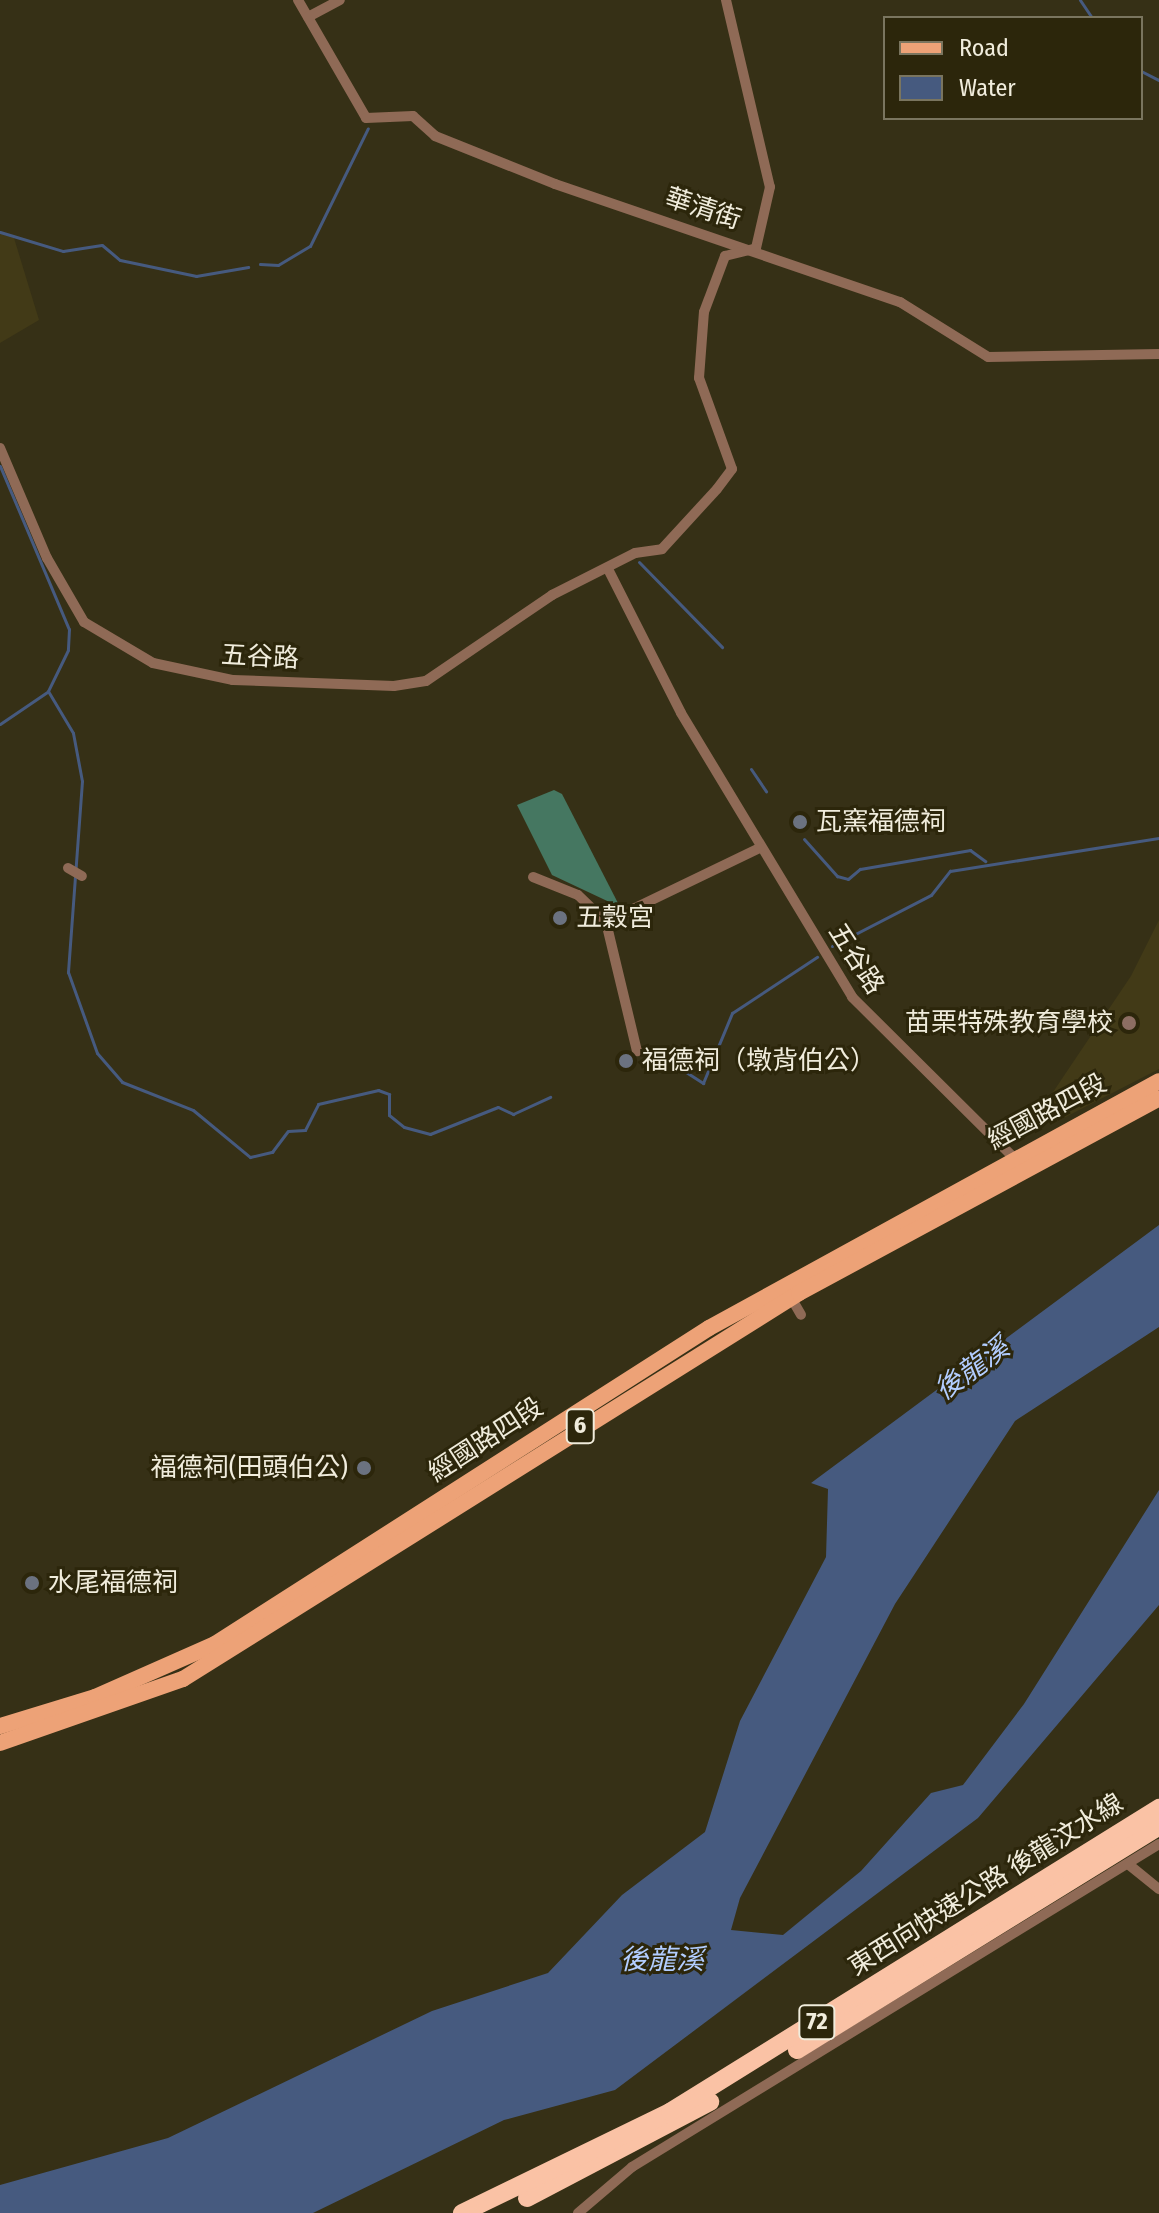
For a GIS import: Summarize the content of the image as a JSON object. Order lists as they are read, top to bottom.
{
  "streets": {
    "highway": ["東西向快速公路 後龍汶水線", "72"],
    "main road": ["經國路四段", "6"],
    "street": ["華清街", "五谷路"]
  },
  "crossings": [
    ["華清街", "五谷路"],
    ["五谷路", "經國路四段"]
  ],
  "water": ["後龍溪"],
  "places": [
    "瓦窯福德祠",
    "五穀宮",
    "苗栗特殊教育學校",
    "福德祠（墩背伯公）",
    "福德祠(田頭伯公)",
    "水尾福德祠"
  ],
  "legend": ["Road", "Water"]
}
